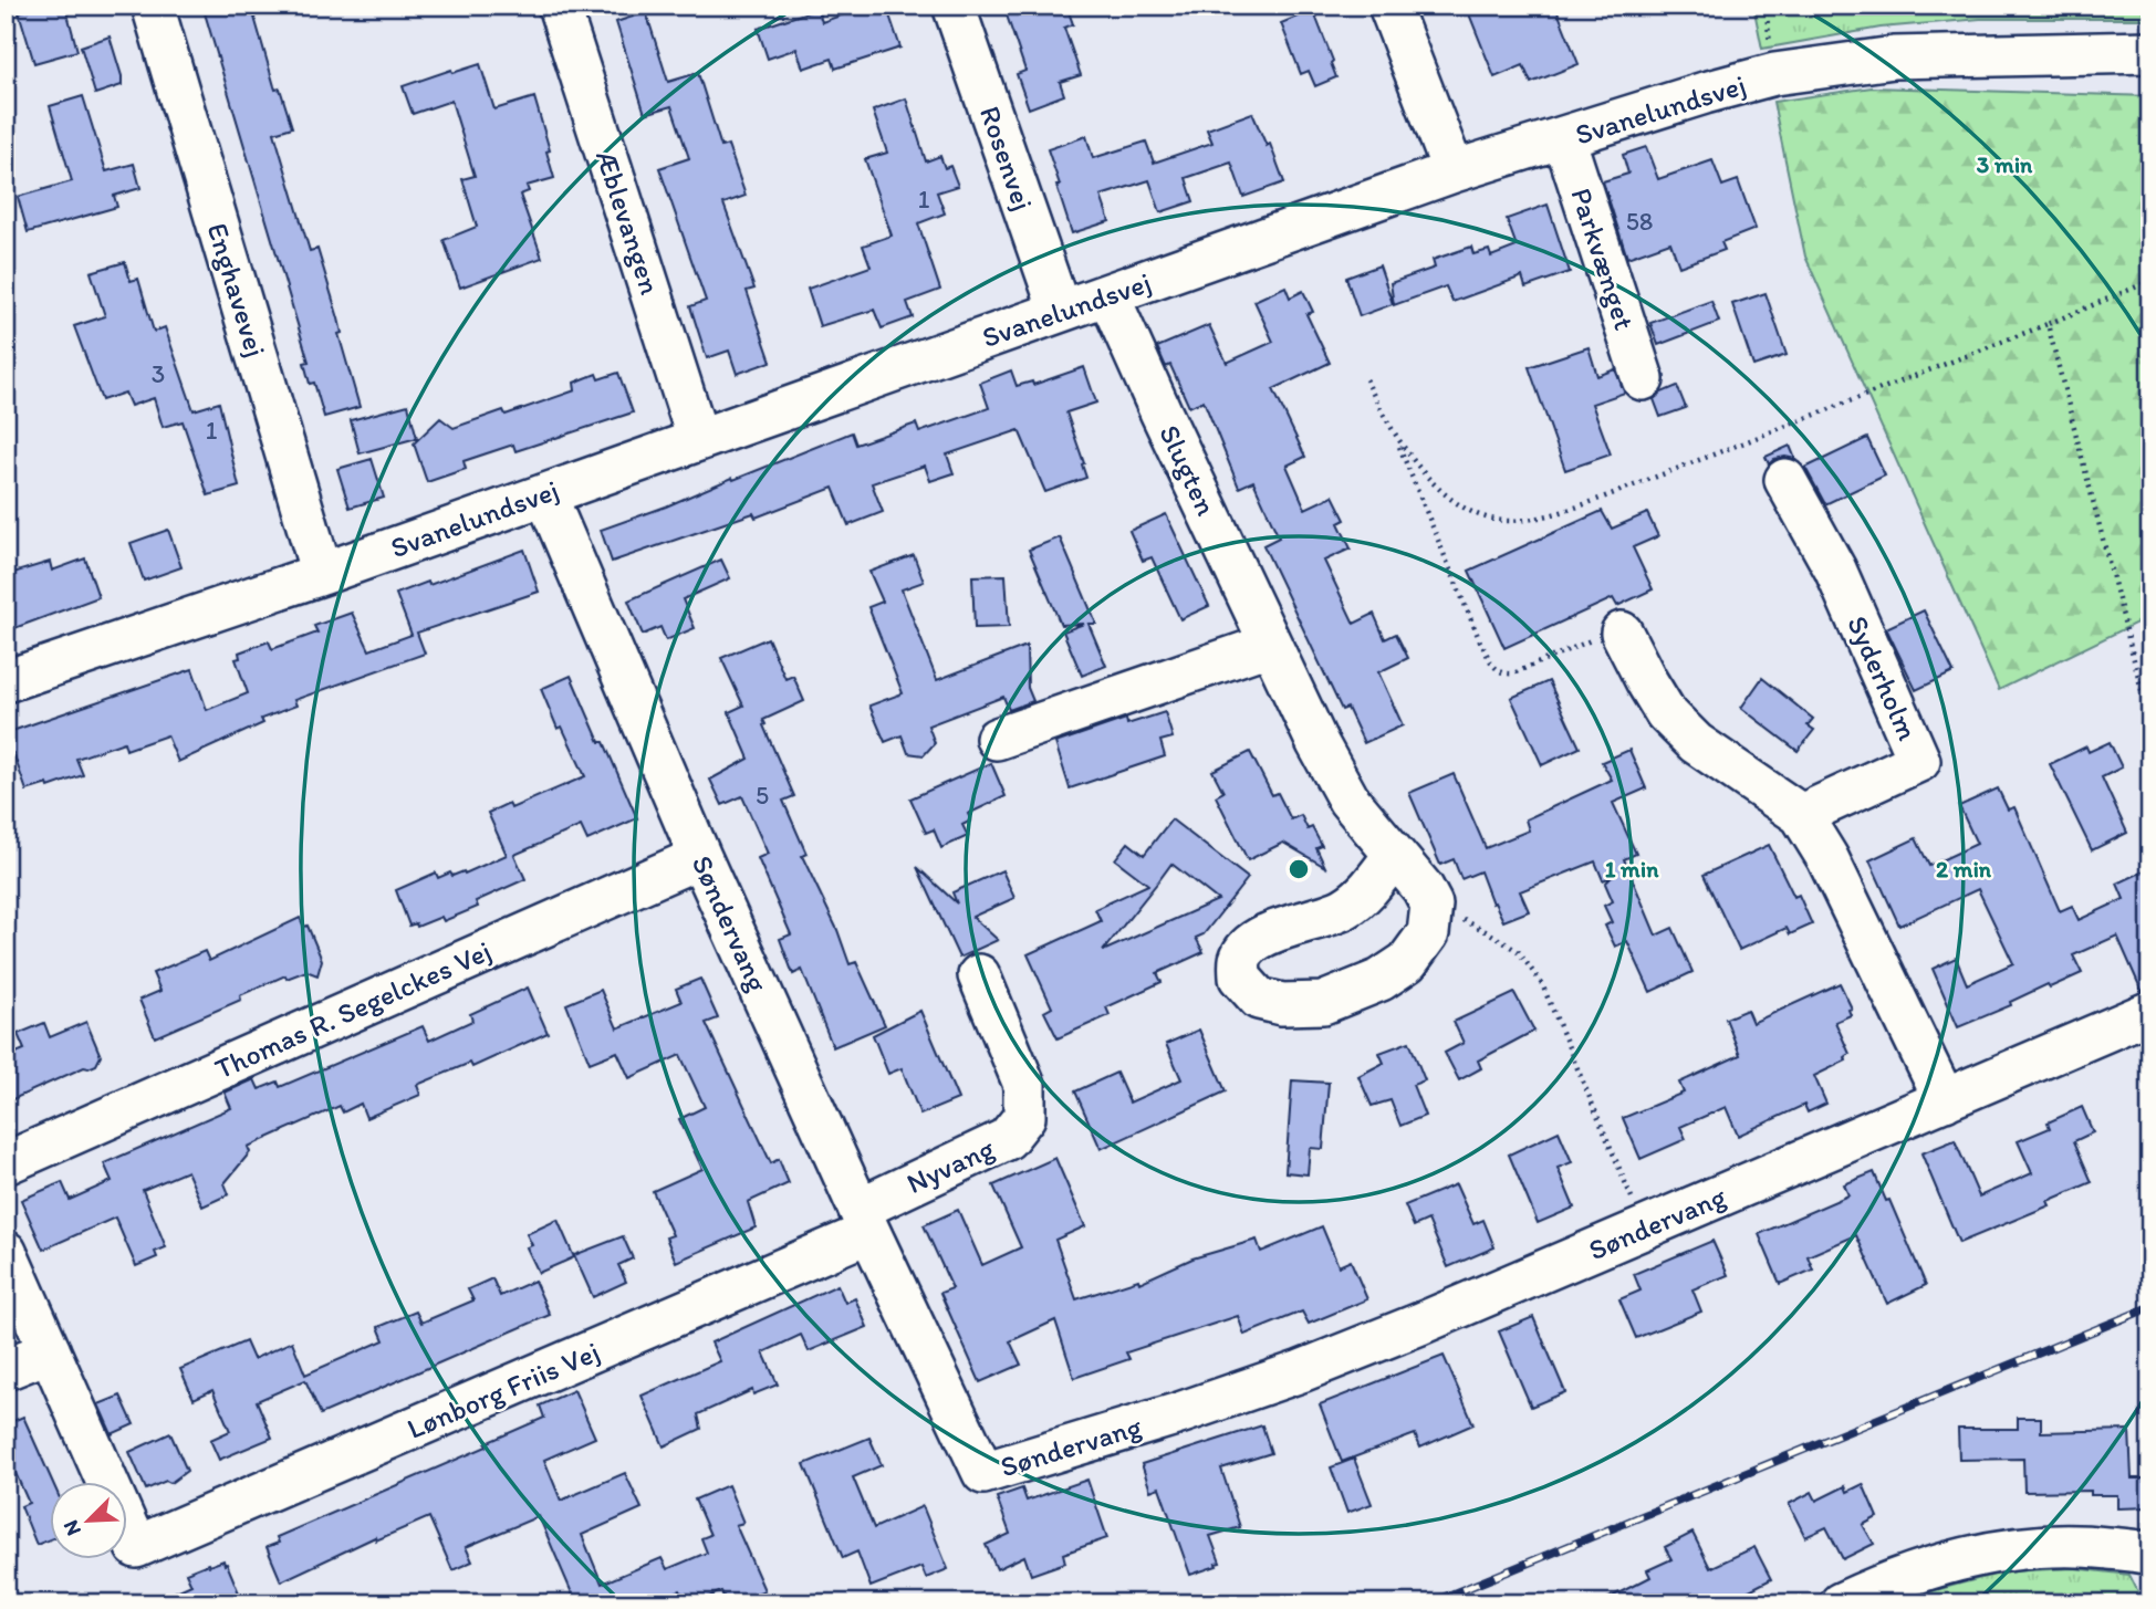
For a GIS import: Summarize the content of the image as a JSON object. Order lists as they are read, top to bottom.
{
  "streets": {
    "street": [
      "Svanelundsvej",
      "Rosenvej",
      "Æblevangen",
      "Parkvænget",
      "Enghavevej",
      "Slugten",
      "Syderholm",
      "Søndervang",
      "Thomas R. Segelckes Vej",
      "Nyvang",
      "Lønborg Friis Vej"
    ]
  },
  "crossings": [
    ["Svanelundsvej", "Rosenvej"],
    ["Svanelundsvej", "Æblevangen"],
    ["Svanelundsvej", "Parkvænget"],
    ["Svanelundsvej", "Enghavevej"],
    ["Svanelundsvej", "Slugten"],
    ["Svanelundsvej", "Søndervang"],
    ["Søndervang", "Thomas R. Segelckes Vej"],
    ["Søndervang", "Nyvang"],
    ["Søndervang", "Lønborg Friis Vej"],
    ["Nyvang", "Lønborg Friis Vej"]
  ],
  "house_numbers": [
    "1",
    "58",
    "3",
    "1",
    "5"
  ],
  "north": "bottom left",
  "rings": ["3 min", "1 min", "2 min"]
}
